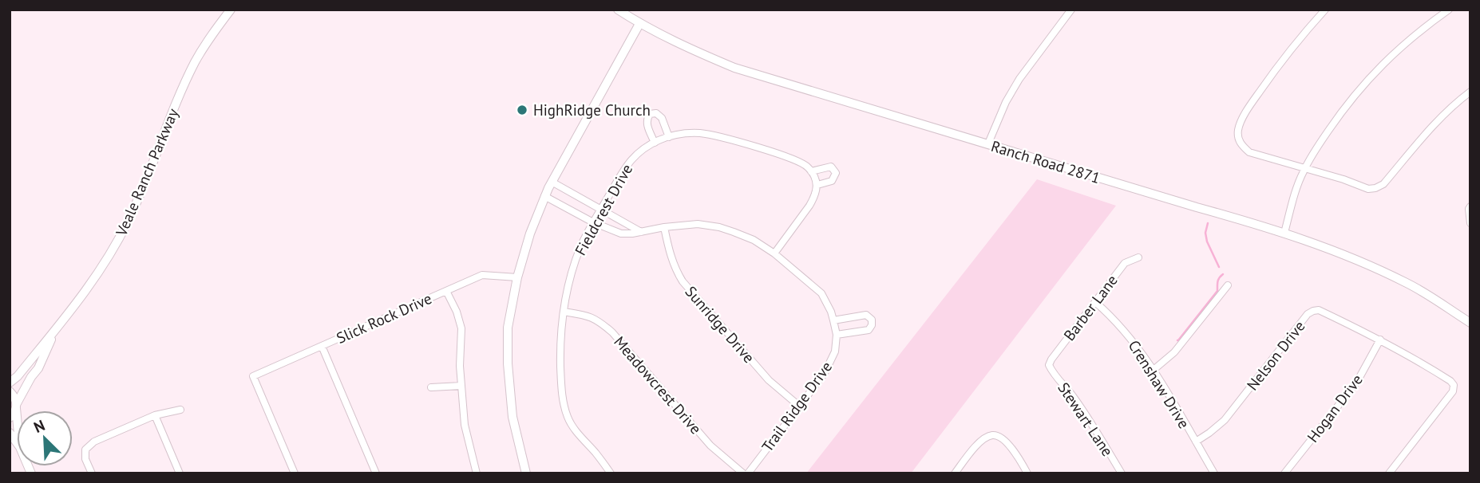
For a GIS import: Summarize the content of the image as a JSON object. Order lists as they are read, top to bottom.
{
  "streets": {
    "street": [
      "Ranch Road 2871",
      "Veale Ranch Parkway",
      "Fieldcrest Drive",
      "Barber Lane",
      "Slick Rock Drive",
      "Sunridge Drive",
      "Nelson Drive",
      "Crenshaw Drive",
      "Meadowcrest Drive",
      "Trail Ridge Drive",
      "Hogan Drive",
      "Stewart Lane"
    ]
  },
  "crossings": [
    ["Fieldcrest Drive", "Meadowcrest Drive"],
    ["Fieldcrest Drive", "Trail Ridge Drive"],
    ["Barber Lane", "Crenshaw Drive"],
    ["Barber Lane", "Stewart Lane"],
    ["Sunridge Drive", "Trail Ridge Drive"],
    ["Nelson Drive", "Crenshaw Drive"],
    ["Nelson Drive", "Hogan Drive"]
  ],
  "places": ["HighRidge Church"],
  "north": "top left"
}
